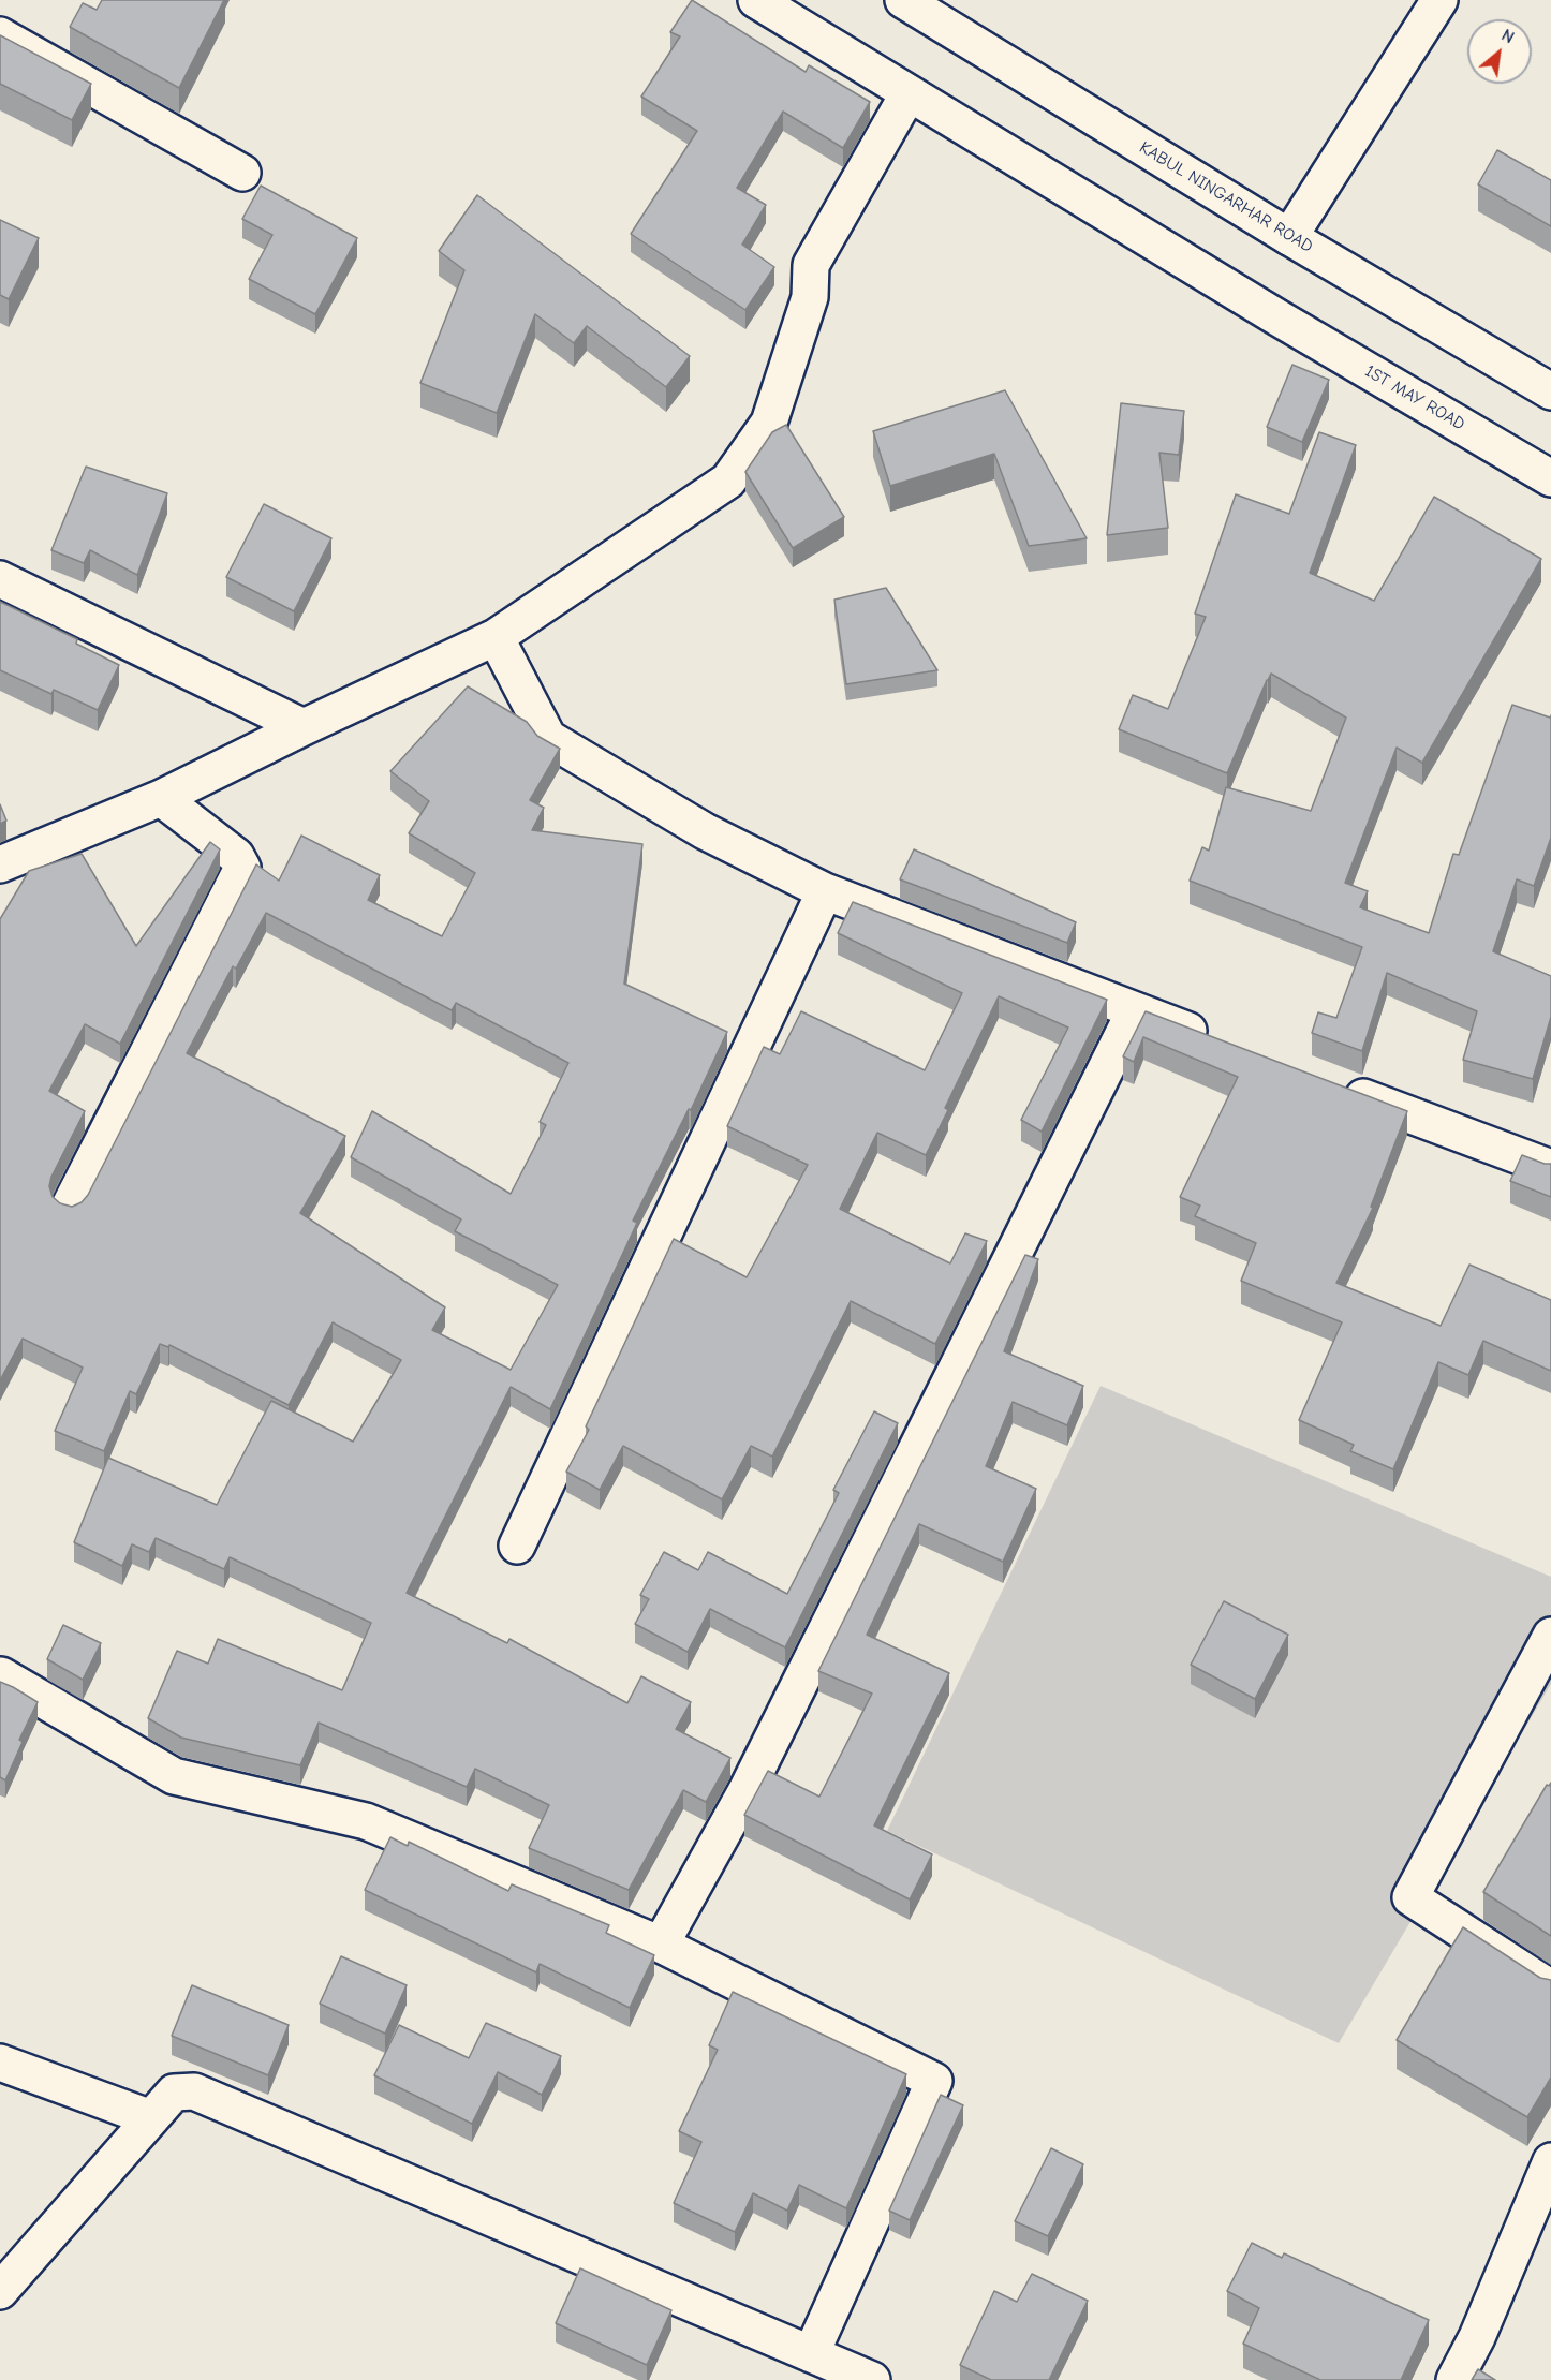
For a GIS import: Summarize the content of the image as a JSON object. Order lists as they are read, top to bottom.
{
  "streets": {
    "main road": ["KABUL NINGARHAR ROAD", "1ST MAY ROAD"]
  },
  "north": "top right"
}
